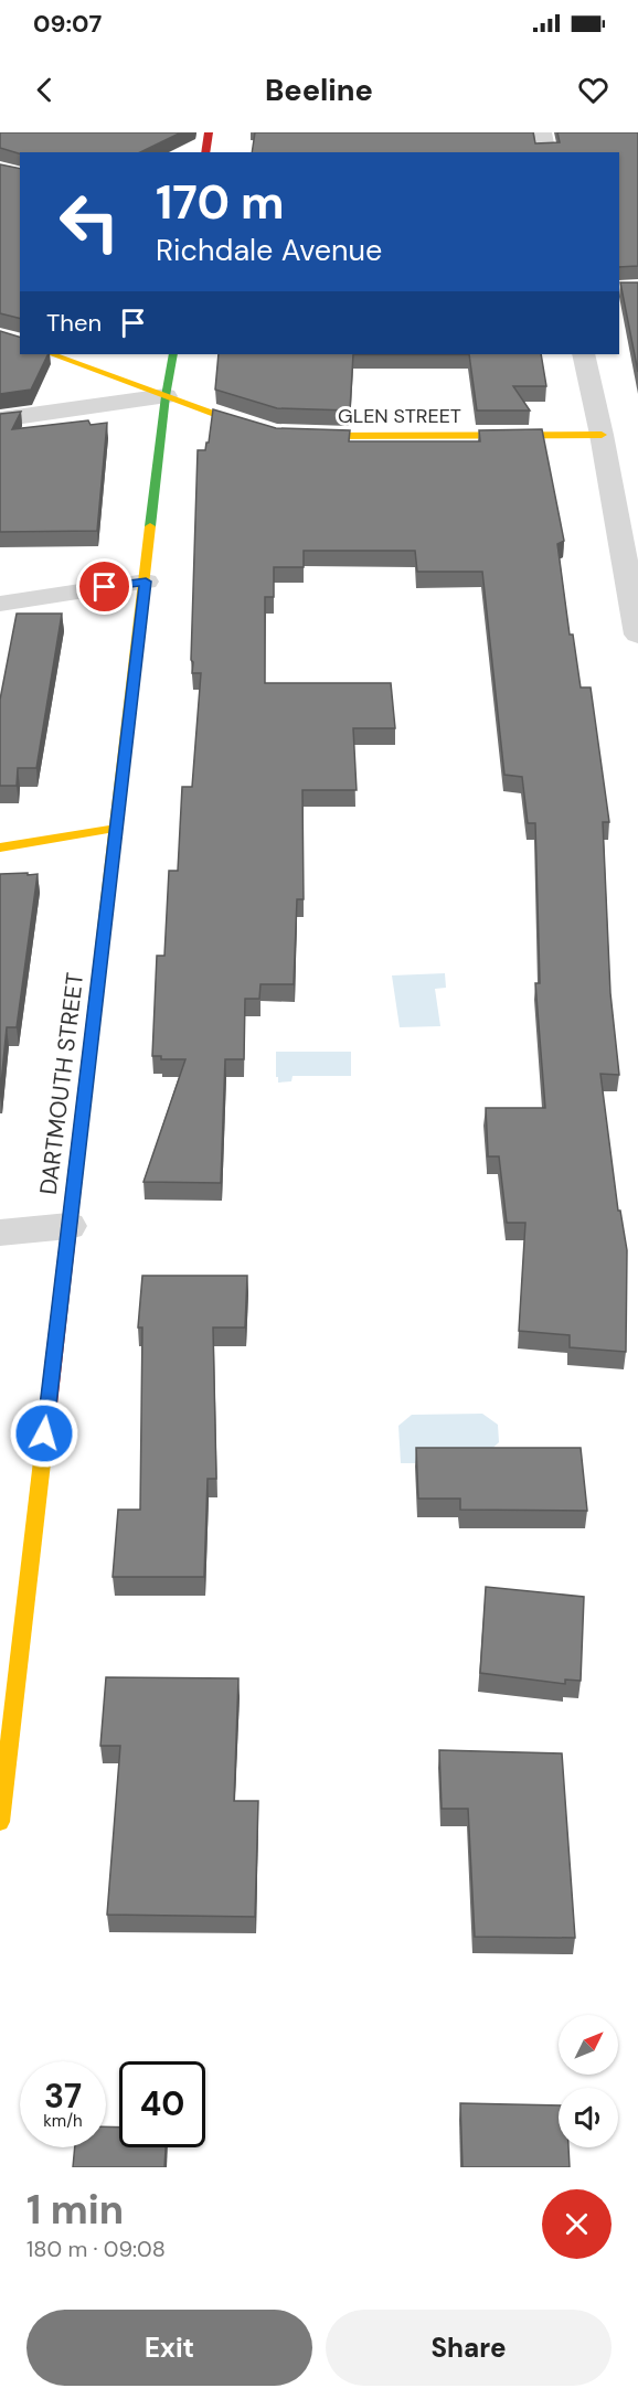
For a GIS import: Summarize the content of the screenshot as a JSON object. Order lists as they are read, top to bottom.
{
  "streets": {
    "street": ["GLEN STREET", "DARTMOUTH STREET"]
  },
  "crossings": [
    ["GLEN STREET", "DARTMOUTH STREET"]
  ],
  "north": "top right",
  "page": {
    "status": "09:07",
    "header": "Beeline",
    "turn": ["170 m", "Richdale Avenue"],
    "then": "Then",
    "speed": "37 km/h",
    "limit": "40",
    "heading": ["1 min", "180 m · 09:08"],
    "buttons": ["Exit", "Share"]
  }
}
